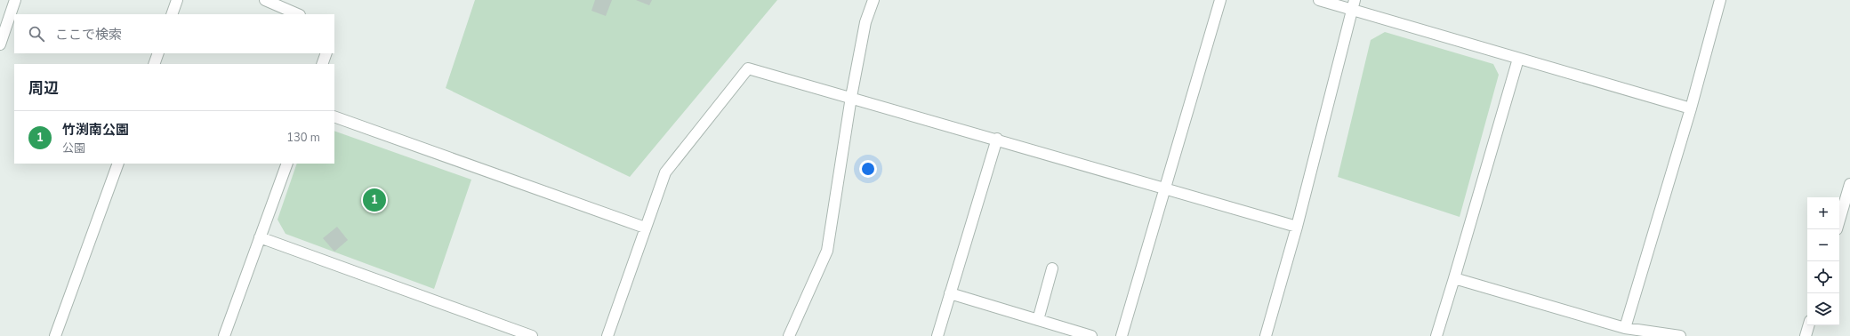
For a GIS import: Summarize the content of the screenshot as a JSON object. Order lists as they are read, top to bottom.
{
  "page": {
    "search": "ここで検索",
    "heading": "周辺",
    "list": [
      {
        "mark": "1",
        "name": "竹渕南公園",
        "note": "公園",
        "value": "130 m"
      }
    ],
    "pins": "1",
    "map_buttons": ["+", "−"]
  }
}
